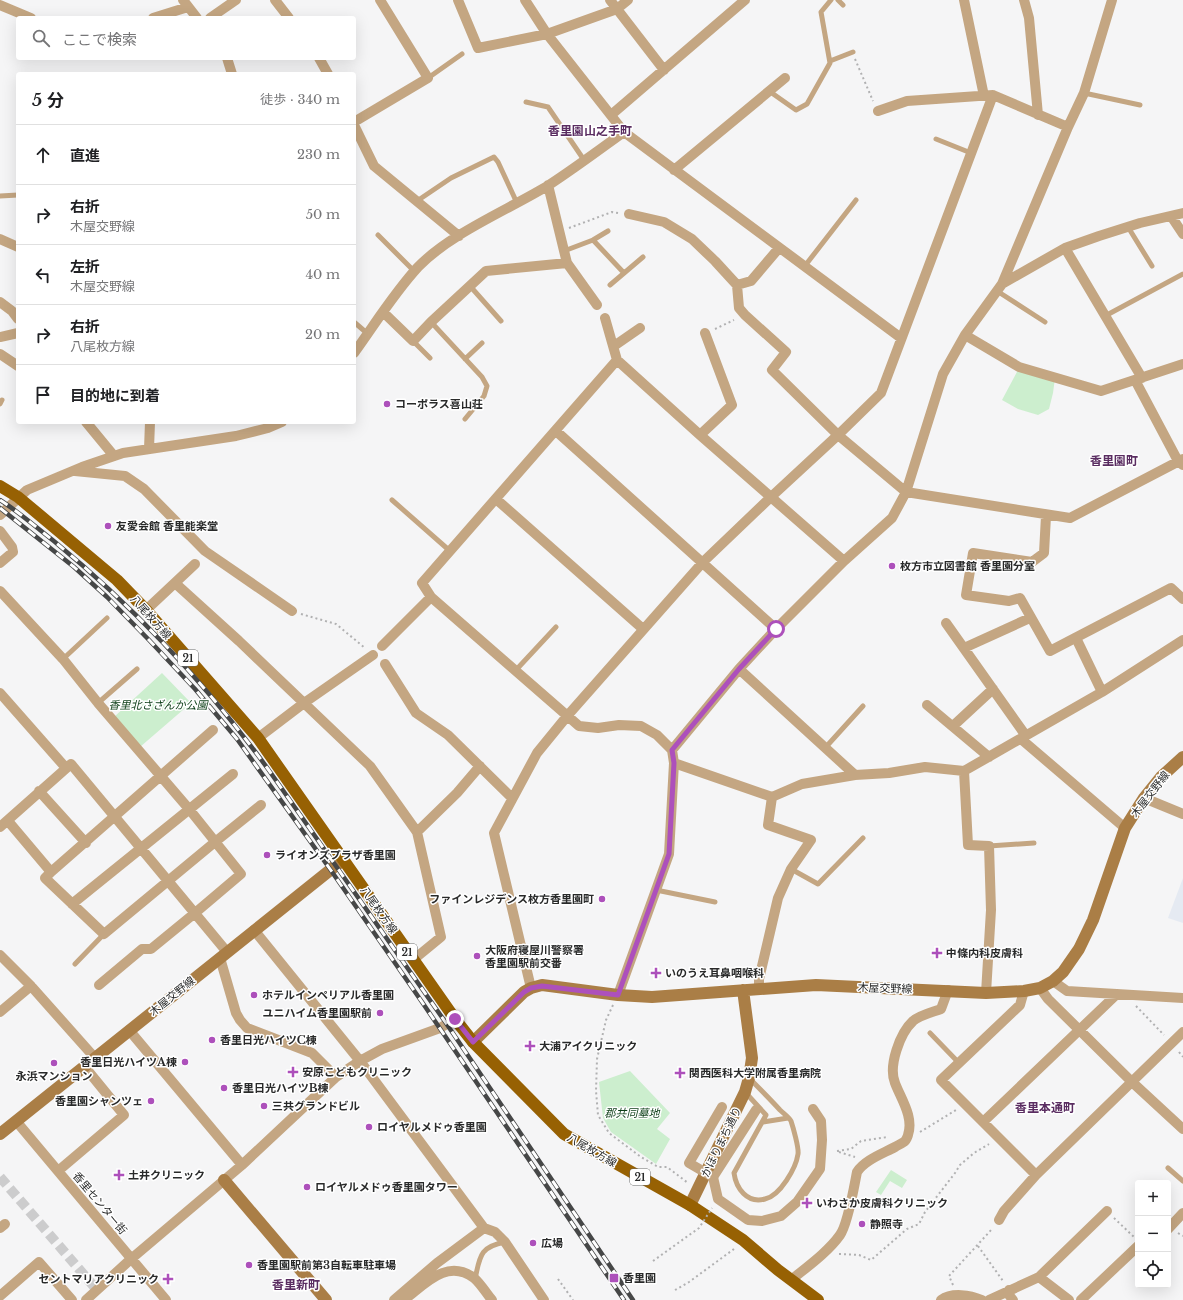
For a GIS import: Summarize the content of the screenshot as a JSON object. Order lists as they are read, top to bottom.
{
  "streets": {
    "main road": [
      "八尾枚方線",
      "21",
      "木屋交野線",
      "かほりまち通り"
    ],
    "street": ["香里センター街"]
  },
  "crossings": [
    ["八尾枚方線", "木屋交野線"],
    ["八尾枚方線", "かほりまち通り"],
    ["木屋交野線", "かほりまち通り"],
    ["木屋交野線", "香里センター街"]
  ],
  "districts": [
    "香里園山之手町",
    "香里園町",
    "香里本通町",
    "香里新町"
  ],
  "parks": ["香里北さざんか公園", "郡共同墓地"],
  "places": {
    "other": [
      "コーポラス喜山荘",
      "友愛会館 香里能楽堂",
      "枚方市立図書館 香里園分室",
      "ライオンズプラザ香里園",
      "ファインレジデンス枚方香里園町",
      "大阪府寝屋川警察署 香里園駅前交番",
      "ホテルインペリアル香里園",
      "ユニハイム香里園駅前",
      "香里日光ハイツC棟",
      "香里日光ハイツA棟",
      "永浜マンション",
      "香里日光ハイツB棟",
      "香里園シャンツェ",
      "三共グランドビル",
      "ロイヤルメドゥ香里園",
      "ロイヤルメドゥ香里園タワー",
      "静照寺",
      "広場",
      "香里園駅前第3自転車駐車場"
    ],
    "health": [
      "中條内科皮膚科",
      "いのうえ耳鼻咽喉科",
      "大浦アイクリニック",
      "安原こどもクリニック",
      "関西医科大学附属香里病院",
      "土井クリニック",
      "いわさか皮膚科クリニック",
      "セントマリアクリニック"
    ],
    "transit": ["香里園"]
  },
  "page": {
    "search": "ここで検索",
    "heading": ["5 分", "徒歩 · 340 m"],
    "list": [
      ["直進", "230 m"],
      ["右折", "木屋交野線", "50 m"],
      ["左折", "木屋交野線", "40 m"],
      ["右折", "八尾枚方線", "20 m"],
      "目的地に到着"
    ],
    "map_buttons": ["+", "−"]
  }
}
